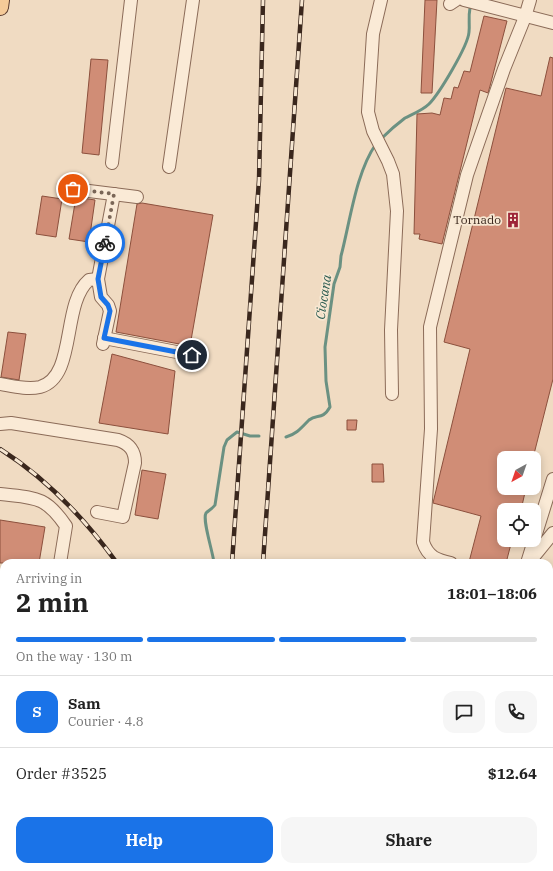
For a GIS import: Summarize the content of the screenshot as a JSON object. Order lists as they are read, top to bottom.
{
  "water": ["Ciocana"],
  "places": {
    "building": ["Tornado"]
  },
  "north": "bottom left",
  "page": {
    "heading": ["2 min", "Arriving in", "18:01–18:06"],
    "panel": [
      "Sam",
      "Courier · 4.8",
      "Order #3525",
      "$12.64"
    ],
    "bar": "On the way · 130 m",
    "round": "S",
    "buttons": ["Help", "Share"]
  }
}
